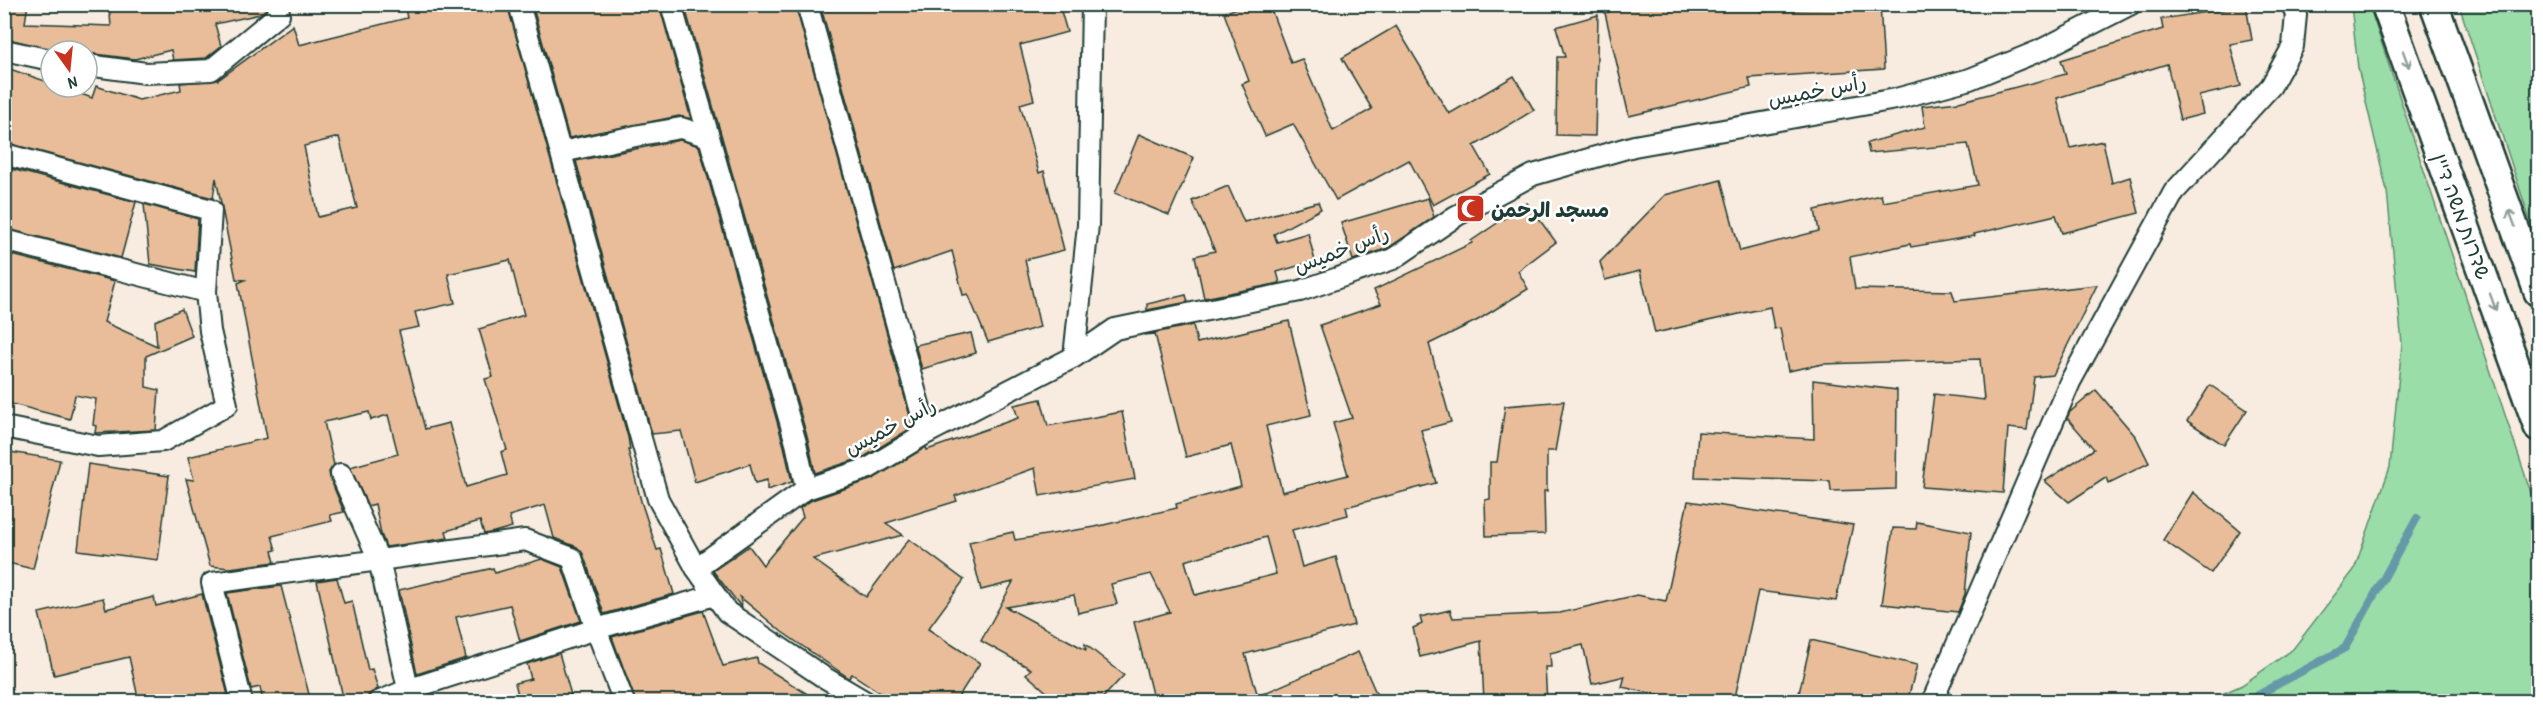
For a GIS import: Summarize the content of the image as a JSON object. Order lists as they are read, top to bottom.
{
  "streets": {
    "street": ["رأس خميس", "שדרות משה דיין"]
  },
  "places": {
    "mosque": ["مسجد الرحمن"]
  },
  "north": "bottom"
}
